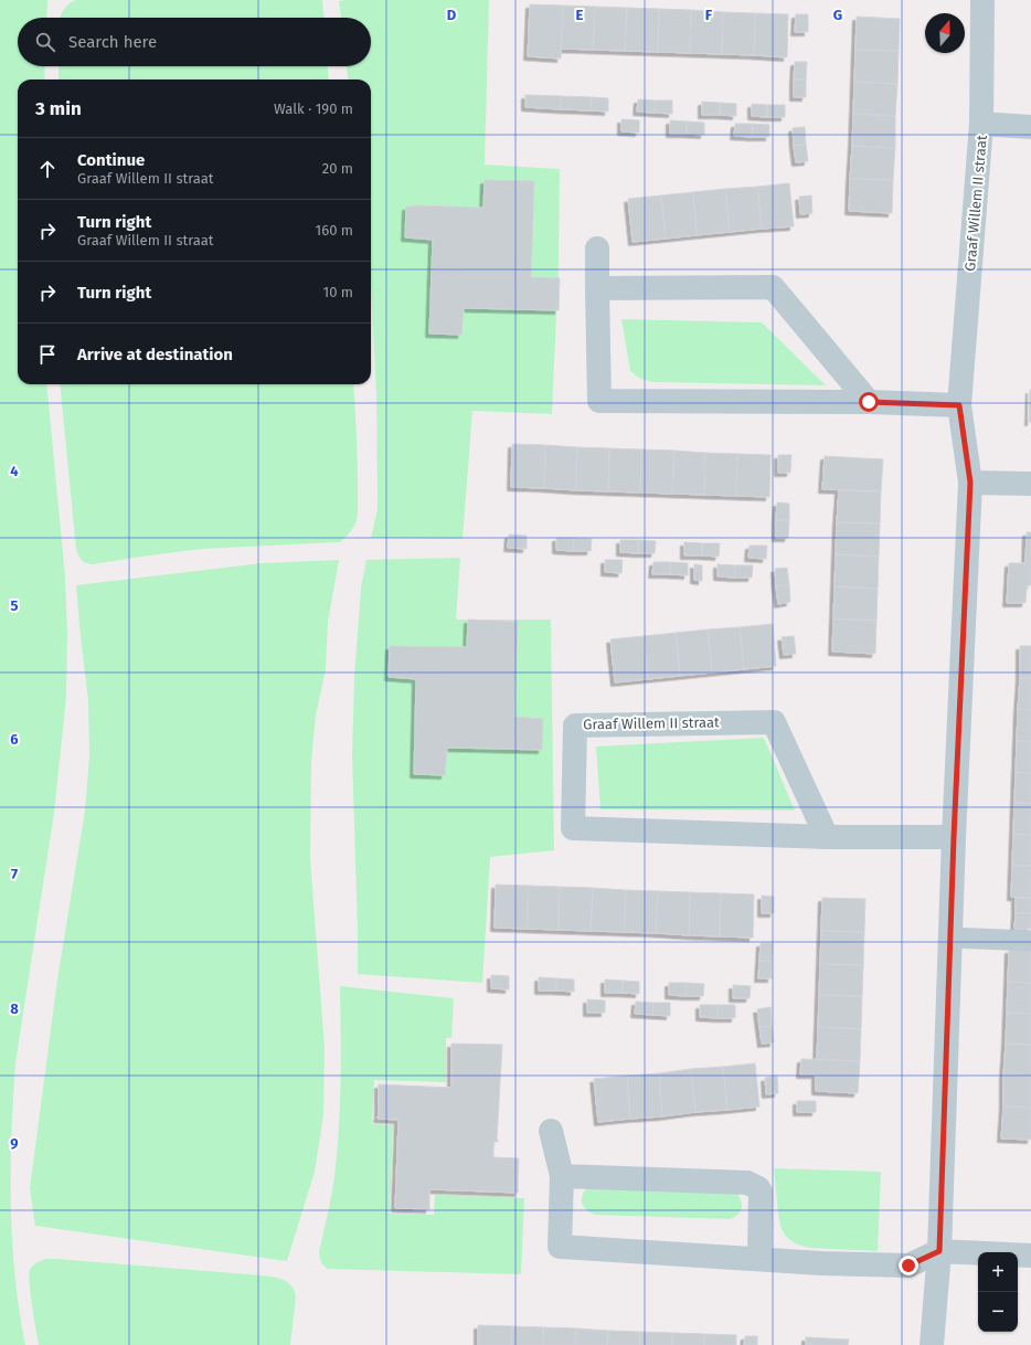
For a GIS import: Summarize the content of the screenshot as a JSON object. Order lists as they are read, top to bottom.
{
  "streets": {
    "street": ["Graaf Willem II straat"]
  },
  "north": "top",
  "page": {
    "search": "Search here",
    "heading": ["3 min", "Walk · 190 m"],
    "list": [
      ["Continue", "Graaf Willem II straat", "20 m"],
      ["Turn right", "Graaf Willem II straat", "160 m"],
      ["Turn right", "10 m"],
      "Arrive at destination"
    ],
    "map_buttons": ["+", "−"]
  },
  "grid": {
    "columns": [
      "D",
      "E",
      "F",
      "G"
    ],
    "rows": [
      "4",
      "5",
      "6",
      "7",
      "8",
      "9"
    ]
  }
}
